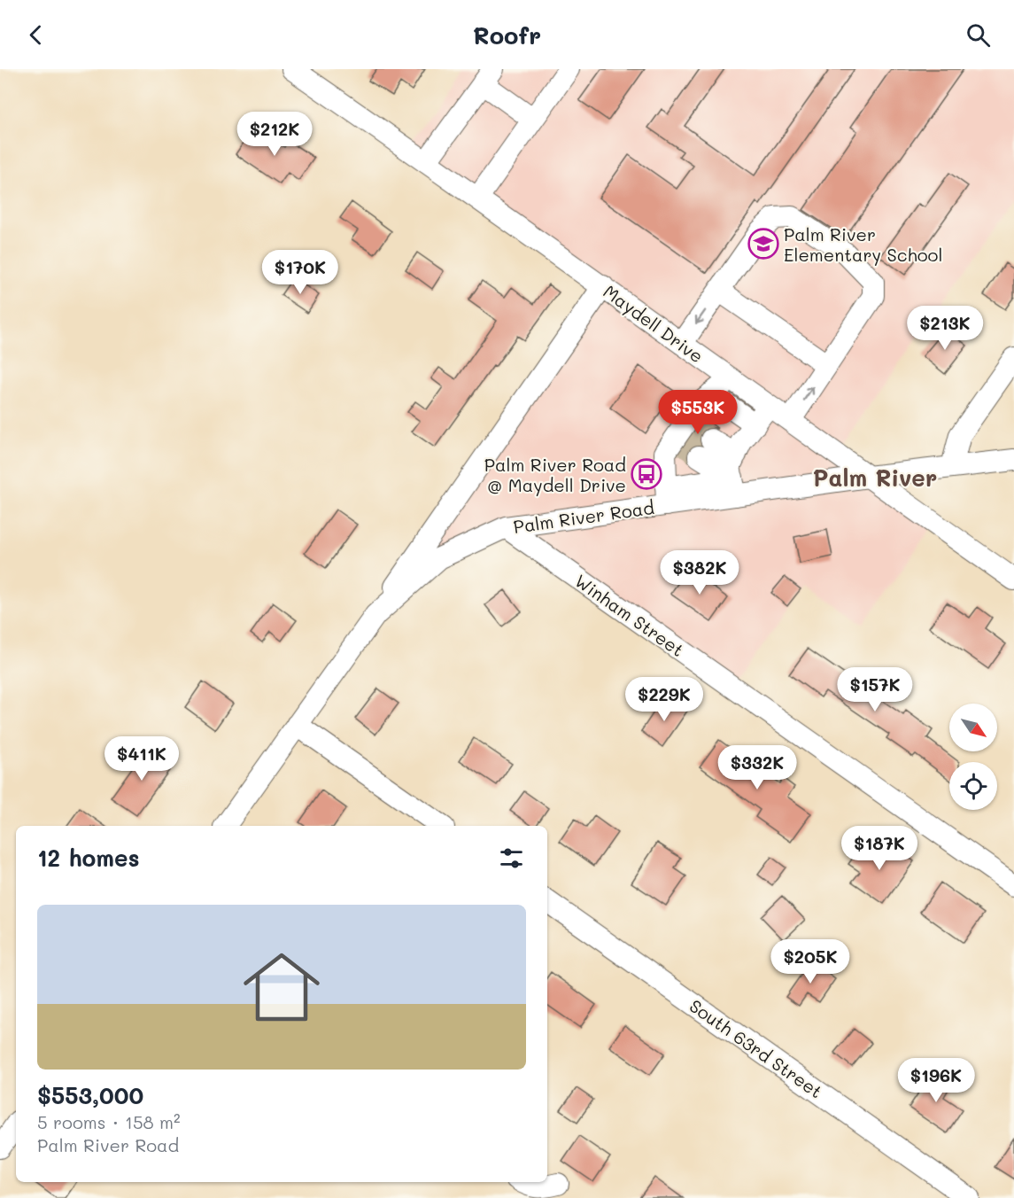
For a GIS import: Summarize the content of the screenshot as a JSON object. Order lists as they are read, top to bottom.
{
  "streets": {
    "street": [
      "Maydell Drive",
      "Palm River Road",
      "Winham Street",
      "South 63rd Street"
    ]
  },
  "crossings": [
    ["Maydell Drive", "Palm River Road"],
    ["Palm River Road", "Winham Street"]
  ],
  "districts": ["Palm River"],
  "places": {
    "school or university": ["Palm River Elementary School"],
    "bus stop": ["Palm River Road @ Maydell Drive"]
  },
  "north": "bottom right",
  "page": {
    "header": "Roofr",
    "price": [
      "$212K",
      "$170K",
      "$213K",
      "$553K",
      "$382K",
      "$157K",
      "$229K",
      "$411K",
      "$332K",
      "$187K",
      "$205K",
      "$196K"
    ],
    "heading": "12 homes",
    "list": [
      {
        "name": "$553,000",
        "note": "5 rooms · 158 m² · Palm River Road"
      }
    ]
  }
}
